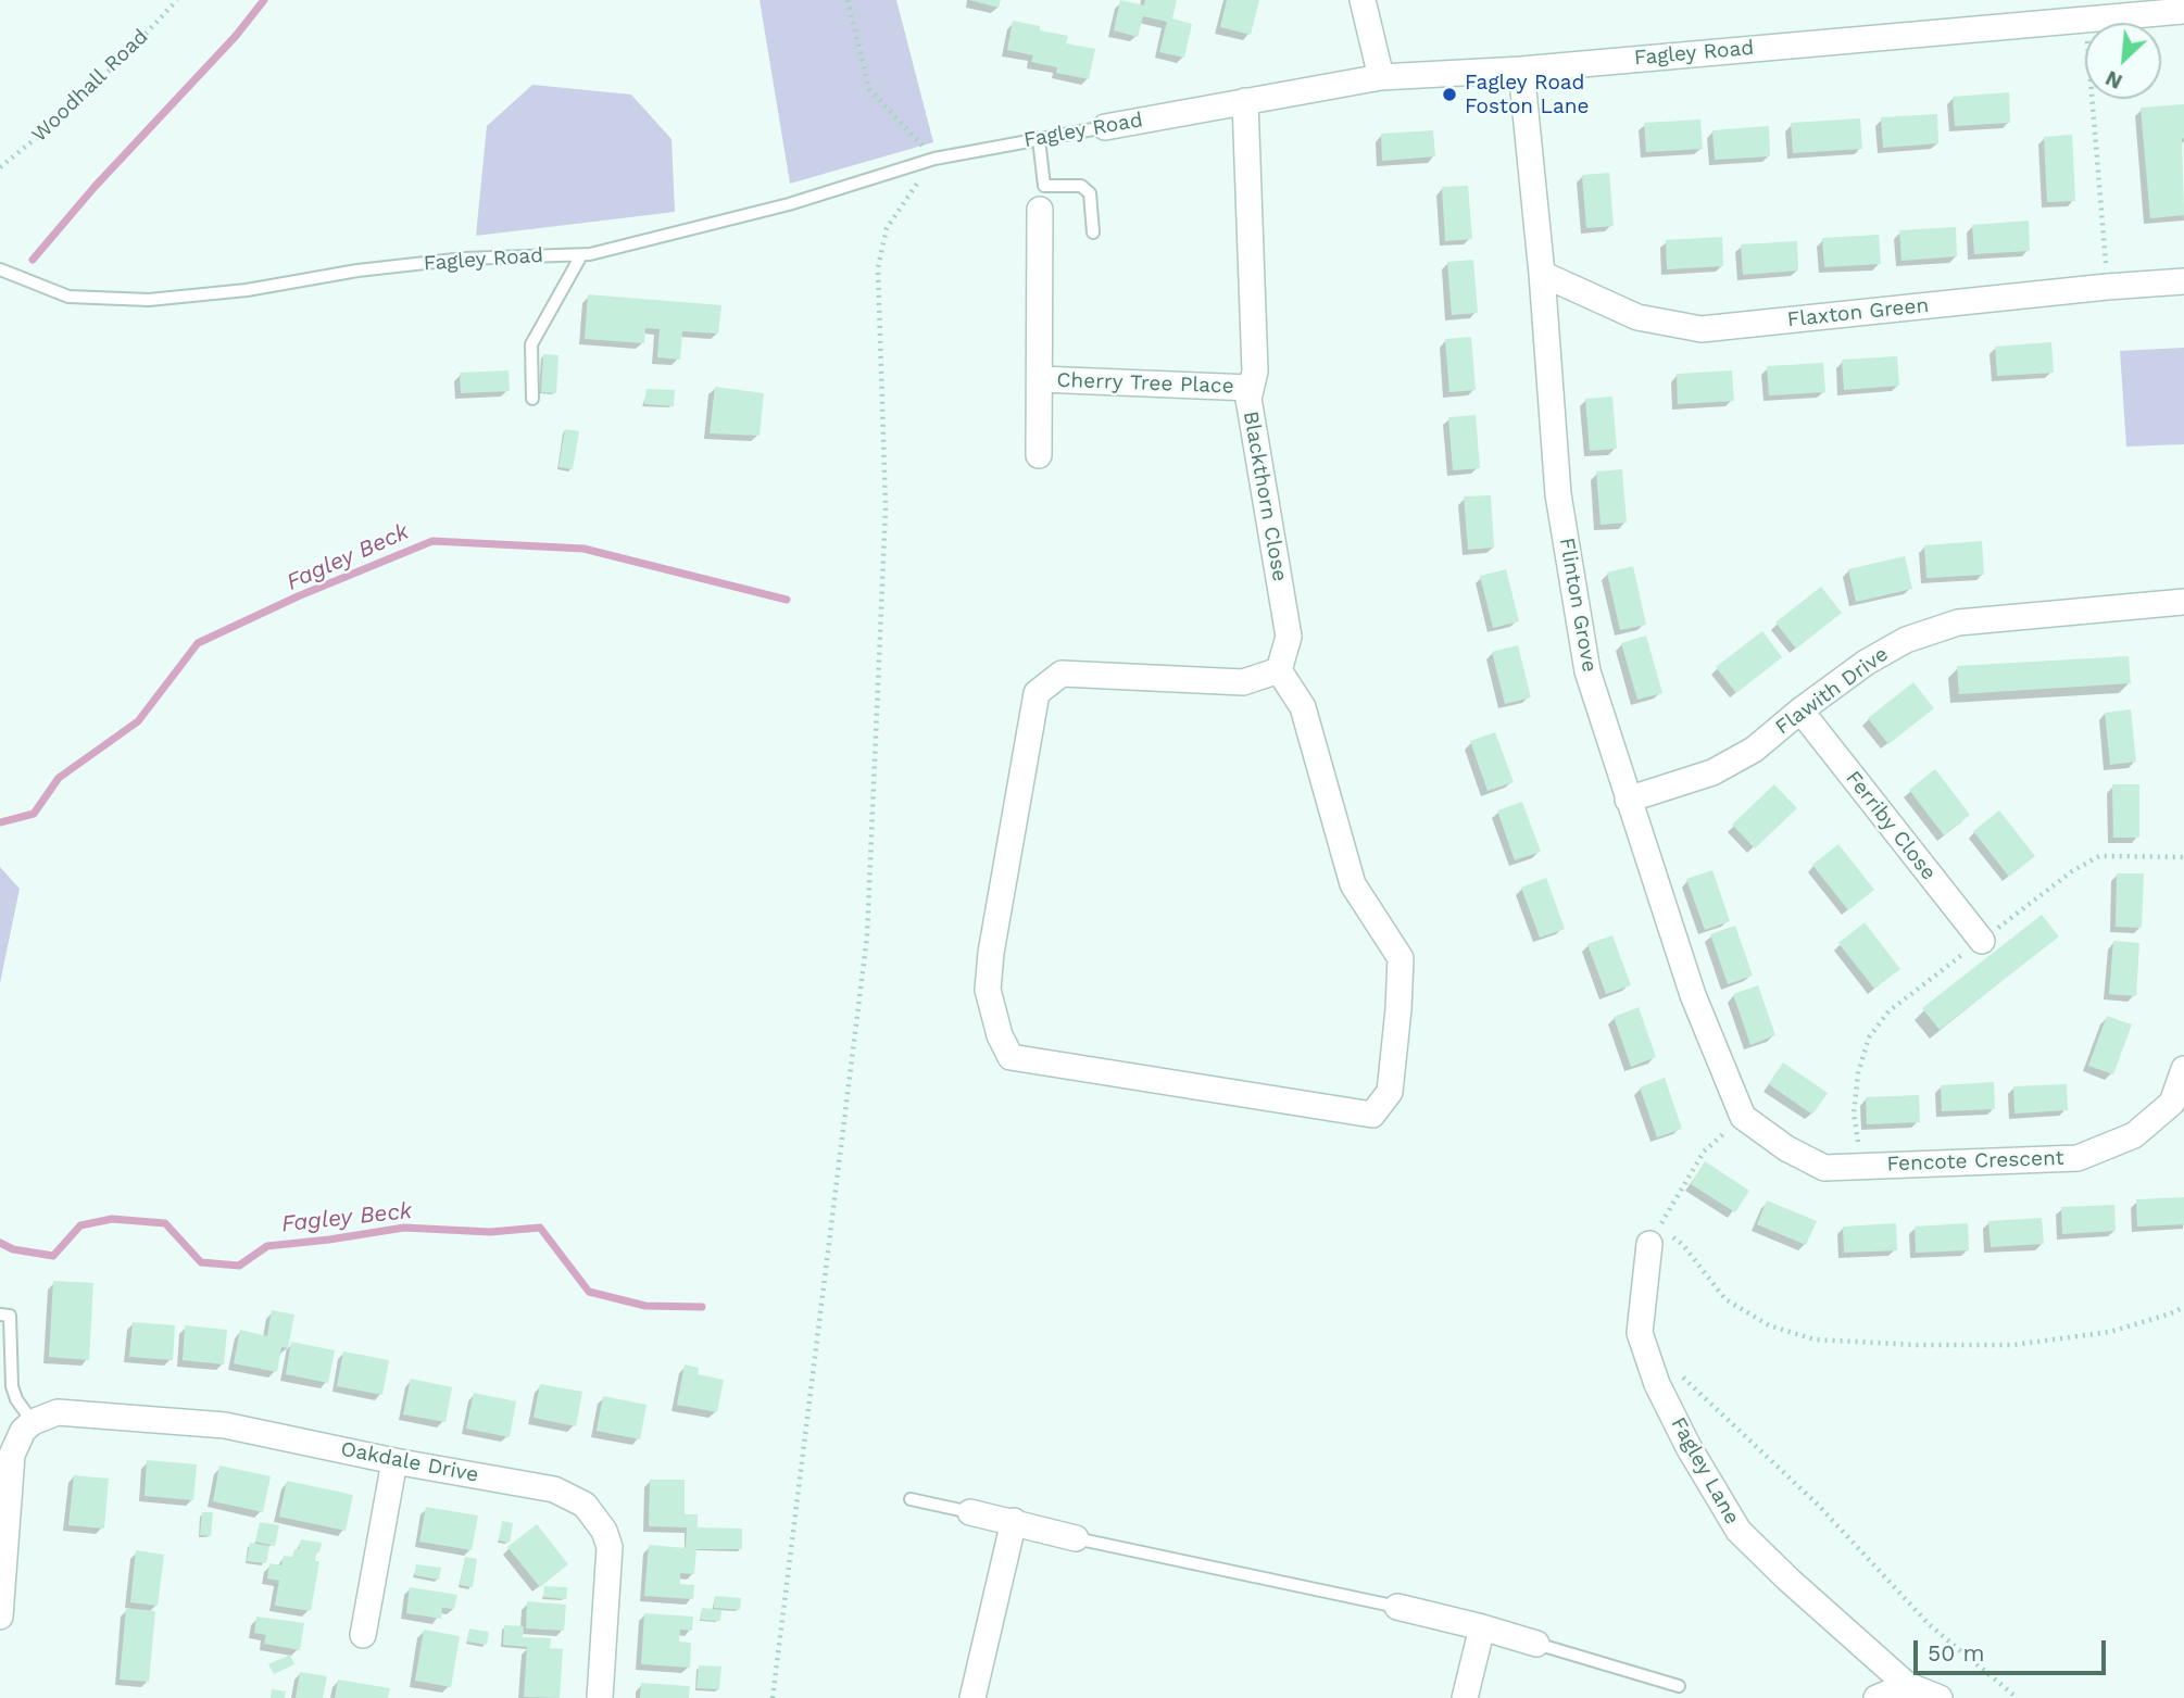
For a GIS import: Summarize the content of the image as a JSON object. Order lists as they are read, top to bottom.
{
  "streets": {
    "street": [
      "Fagley Road",
      "Flaxton Green",
      "Cherry Tree Place",
      "Blackthorn Close",
      "Flinton Grove",
      "Flawith Drive",
      "Ferriby Close",
      "Fencote Crescent",
      "Oakdale Drive",
      "Fagley Lane"
    ],
    "path": ["Woodhall Road"]
  },
  "crossings": [
    ["Fagley Road", "Blackthorn Close"],
    ["Fagley Road", "Flinton Grove"],
    ["Flaxton Green", "Flinton Grove"],
    ["Cherry Tree Place", "Blackthorn Close"],
    ["Flinton Grove", "Flawith Drive"],
    ["Flinton Grove", "Fencote Crescent"],
    ["Flawith Drive", "Ferriby Close"]
  ],
  "water": ["Fagley Beck"],
  "places": ["Fagley Road Foston Lane"],
  "scale_bar": "50 m",
  "north": "bottom left"
}
